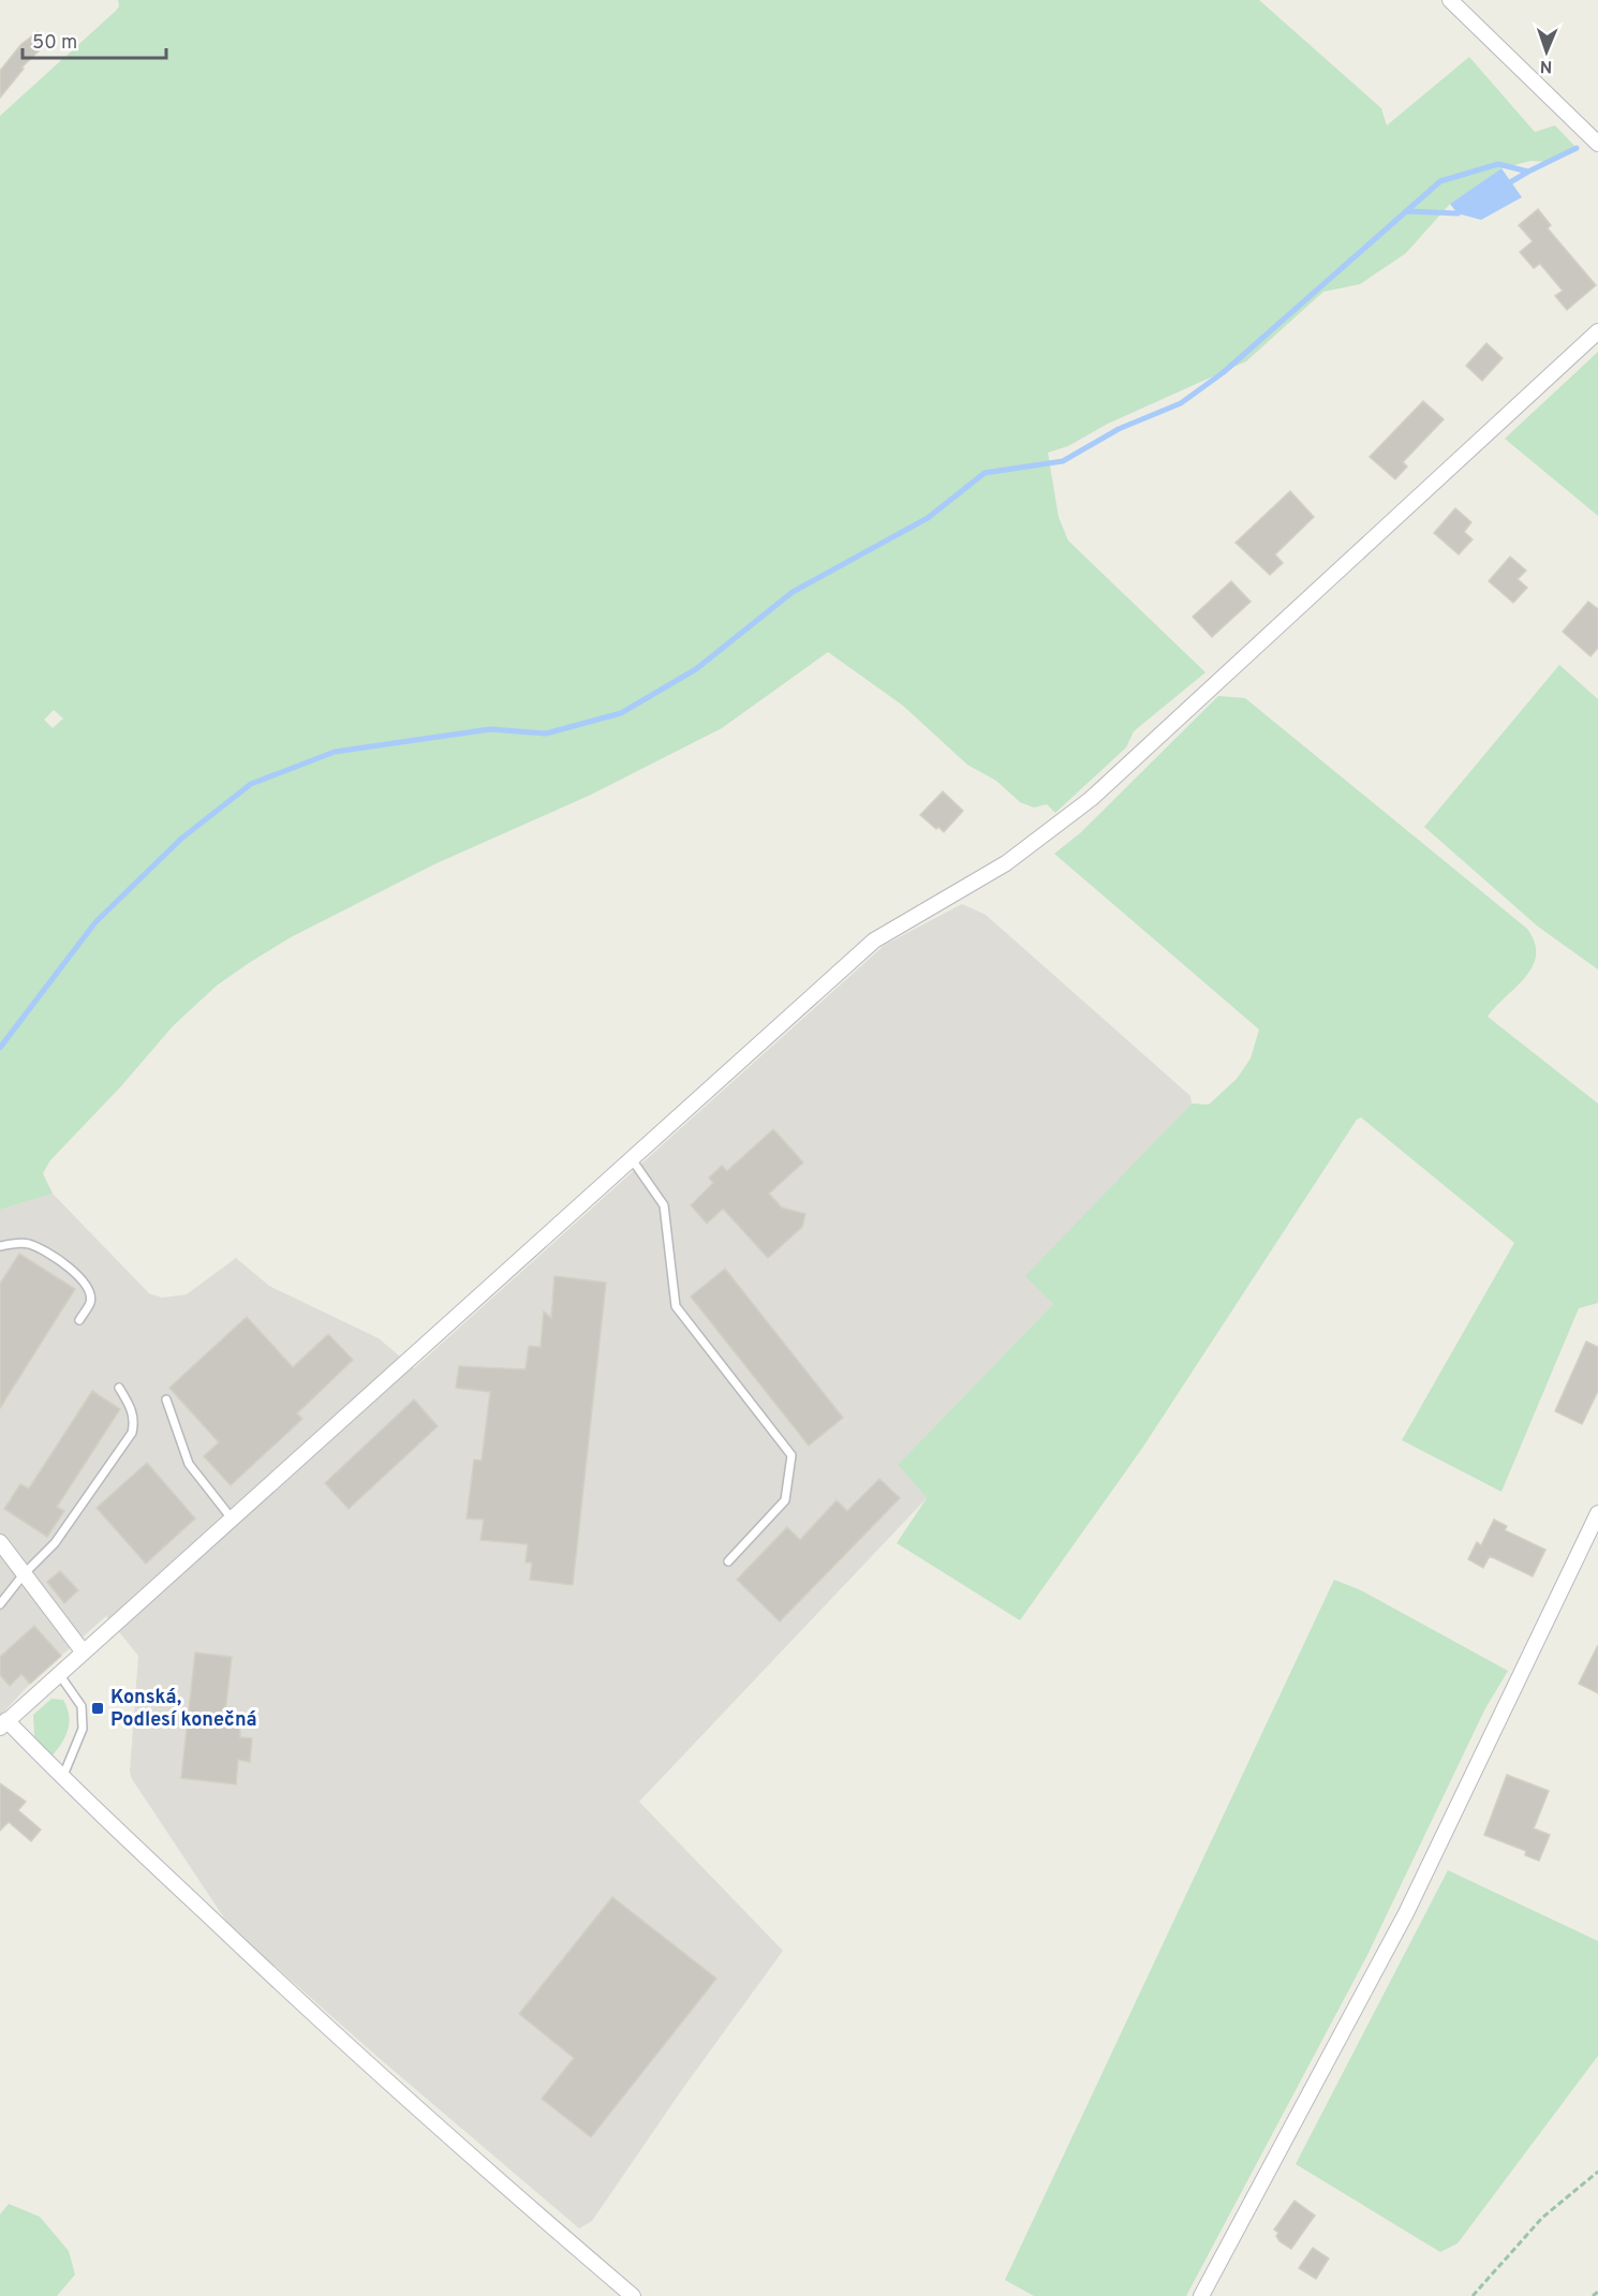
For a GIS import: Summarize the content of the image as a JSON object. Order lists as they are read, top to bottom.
{
  "places": {
    "transit": ["Konská, Podlesí konečná"]
  },
  "scale_bar": "50 m",
  "north": "bottom"
}
